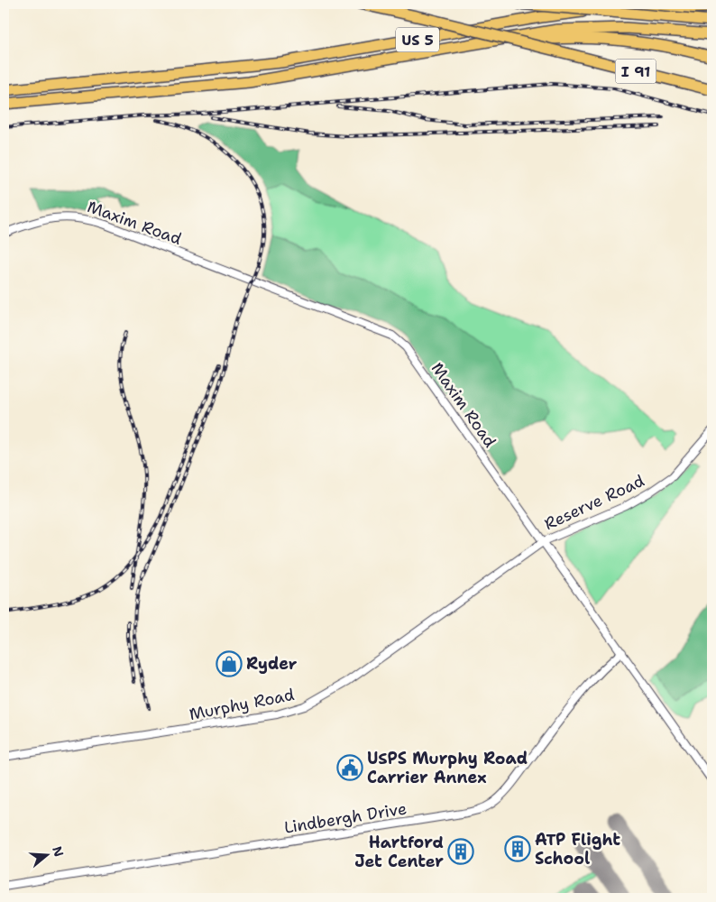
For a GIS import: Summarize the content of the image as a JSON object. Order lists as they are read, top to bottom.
{
  "streets": {
    "highway": ["US 5", "I 91"],
    "street": [
      "Maxim Road",
      "Reserve Road",
      "Murphy Road",
      "Lindbergh Drive"
    ]
  },
  "crossings": [
    ["Maxim Road", "Reserve Road"],
    ["Maxim Road", "Murphy Road"],
    ["Maxim Road", "Lindbergh Drive"],
    ["Reserve Road", "Murphy Road"]
  ],
  "places": {
    "shop": ["Ryder"],
    "public building": ["USPS Murphy Road Carrier Annex"],
    "building": ["ATP Flight School", "Hartford Jet Center"]
  },
  "north": "right"
}
